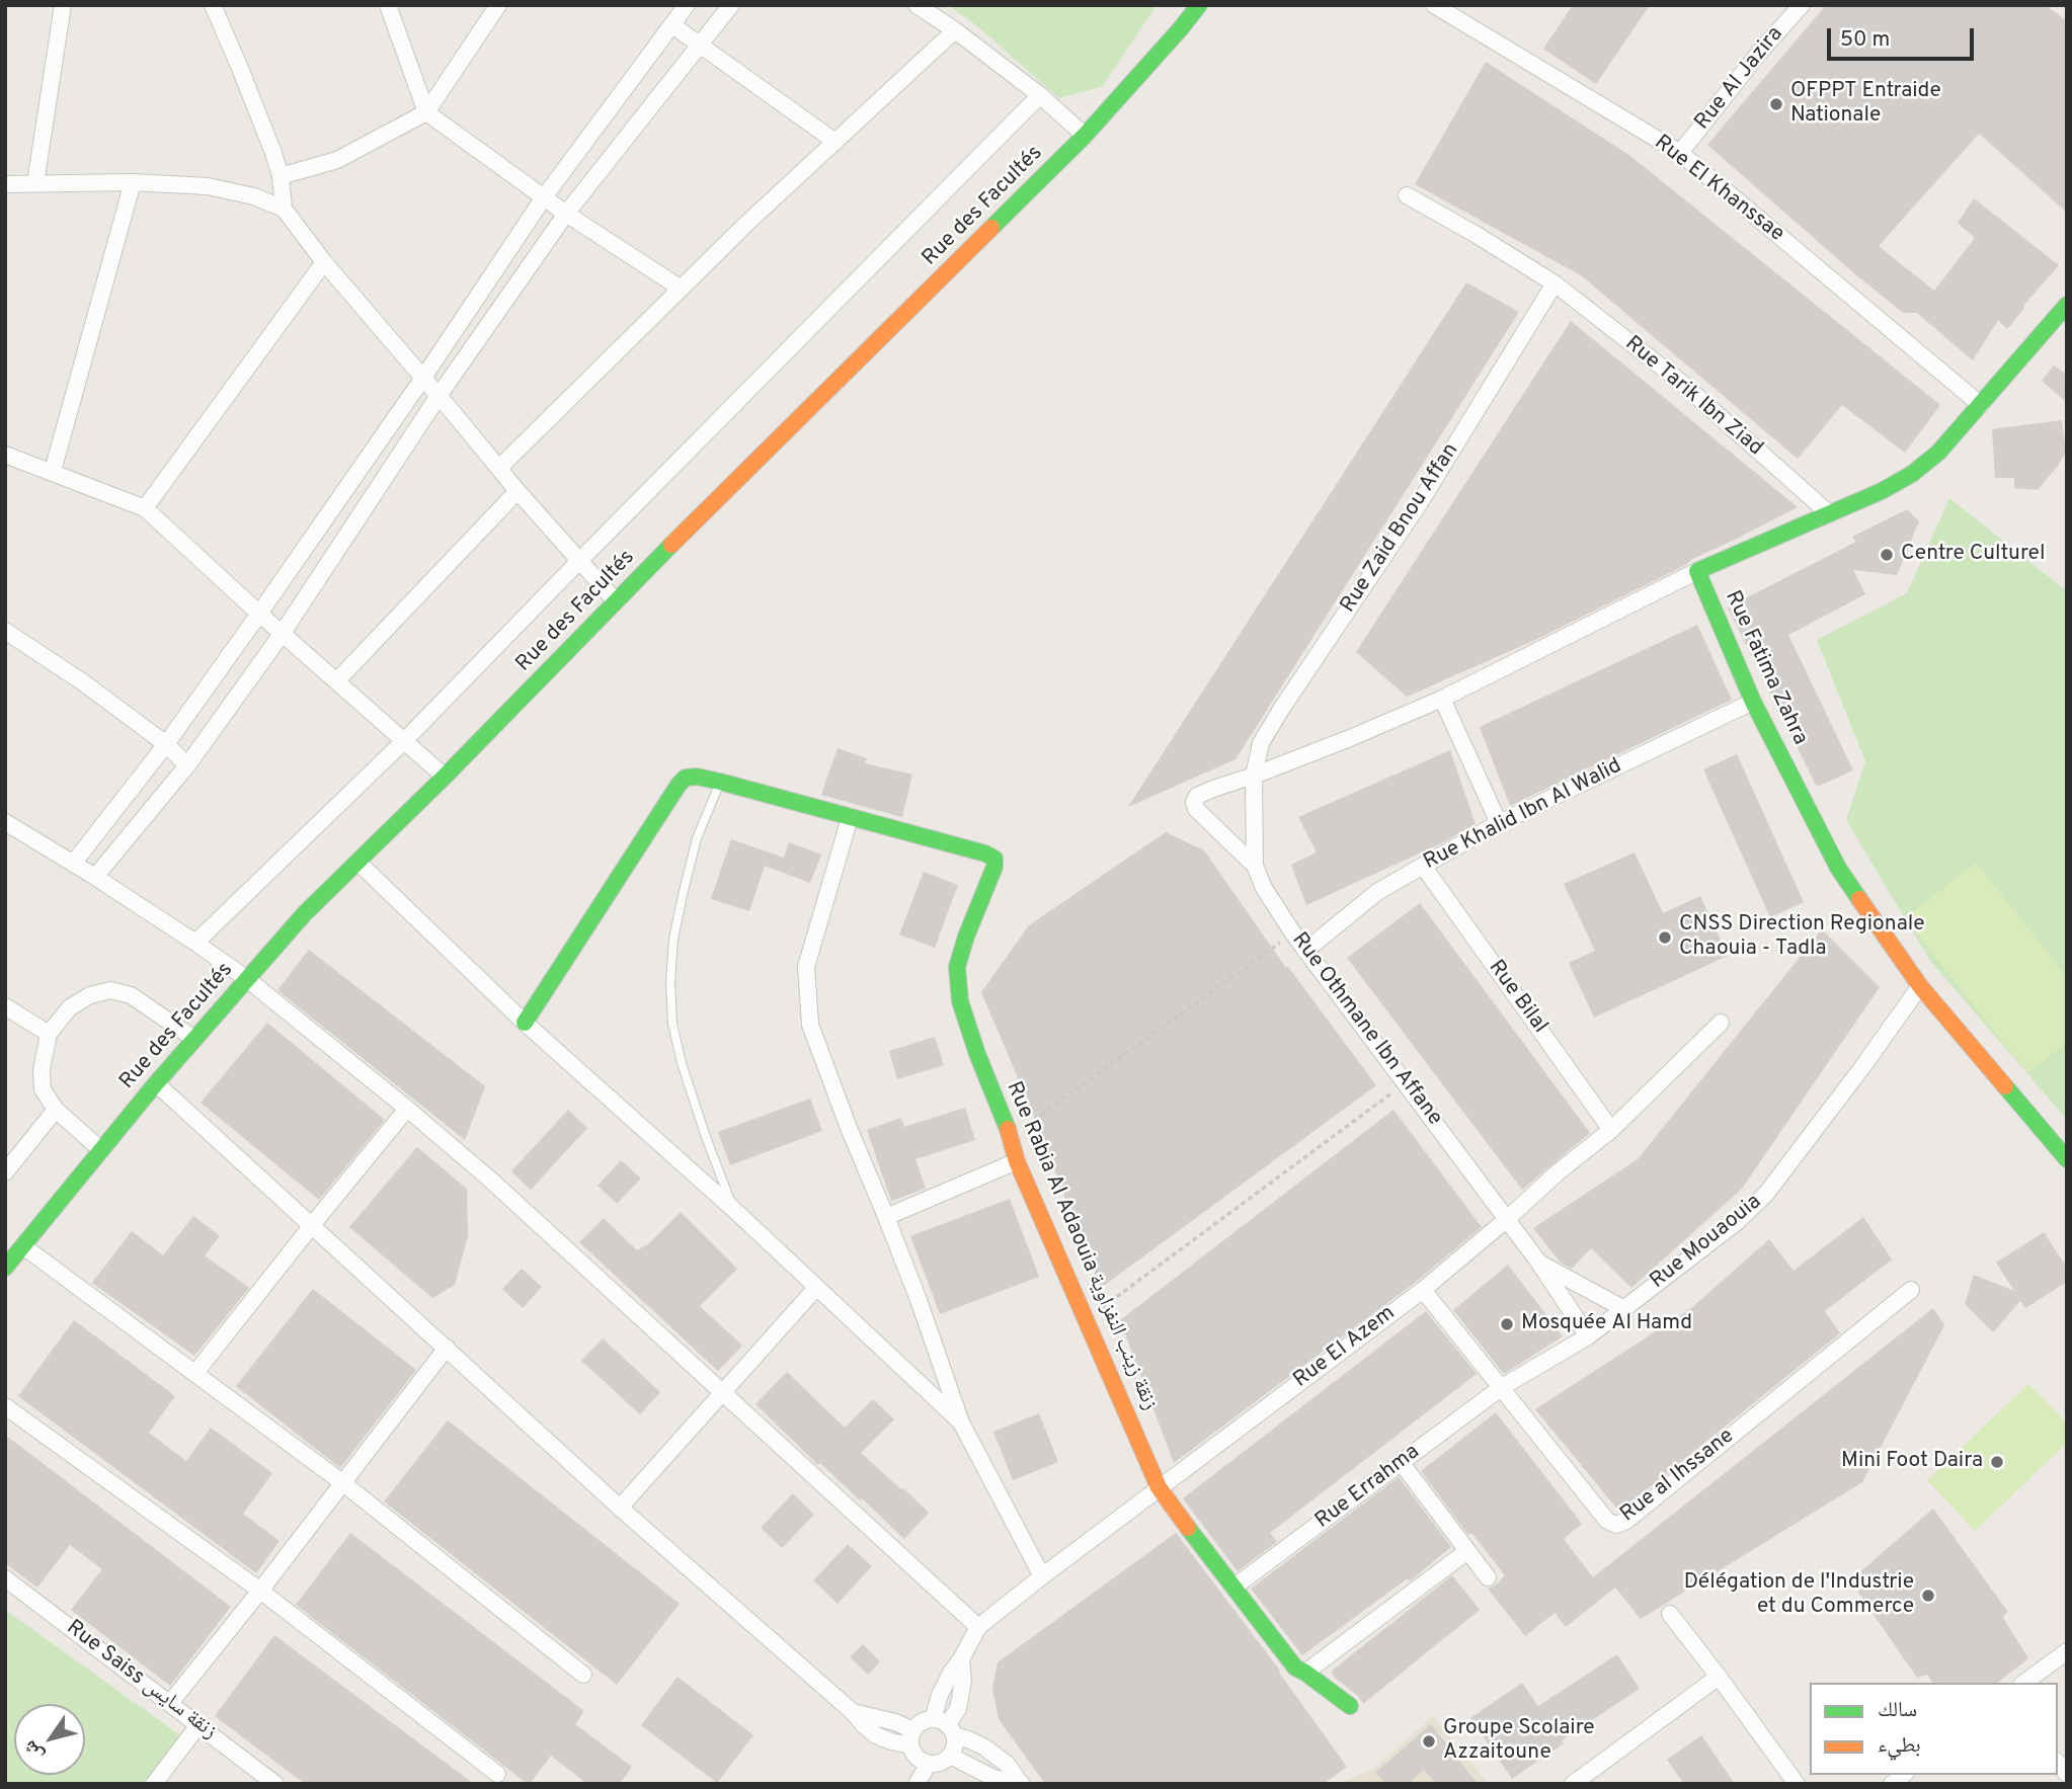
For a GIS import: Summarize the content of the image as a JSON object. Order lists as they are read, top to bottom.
{
  "streets": {
    "street": [
      "Rue Al Jazira",
      "Rue El Khanssae",
      "Rue des Facultés",
      "Rue Tarik Ibn Ziad",
      "Rue Zaid Bnou Affan",
      "Rue Fatima Zahra",
      "Rue Khalid Ibn Al Walid",
      "Rue Bilal",
      "Rue Othmane Ibn Affane",
      "Rue Mouaouia",
      "Rue Rabia Al Adaouia زنقة زينب النفزاوية",
      "Rue El Azem",
      "Rue al Ihssane",
      "Rue Errahma",
      "Rue Saiss زنقة سايس"
    ]
  },
  "crossings": [
    ["Rue Al Jazira", "Rue El Khanssae"],
    ["Rue Tarik Ibn Ziad", "Rue Zaid Bnou Affan"],
    ["Rue Zaid Bnou Affan", "Rue Othmane Ibn Affane"],
    ["Rue Fatima Zahra", "Rue Khalid Ibn Al Walid"],
    ["Rue Fatima Zahra", "Rue Mouaouia"],
    ["Rue Khalid Ibn Al Walid", "Rue Bilal"],
    ["Rue Khalid Ibn Al Walid", "Rue Othmane Ibn Affane"],
    ["Rue Bilal", "Rue El Azem"],
    ["Rue Othmane Ibn Affane", "Rue Mouaouia"],
    ["Rue Othmane Ibn Affane", "Rue El Azem"],
    ["Rue Mouaouia", "Rue al Ihssane"],
    ["Rue Mouaouia", "Rue Errahma"],
    ["Rue Rabia Al Adaouia زنقة زينب النفزاوية", "Rue El Azem"],
    ["Rue Rabia Al Adaouia زنقة زينب النفزاوية", "Rue Errahma"],
    ["Rue El Azem", "Rue al Ihssane"],
    ["Rue al Ihssane", "Rue Errahma"]
  ],
  "places": [
    "OFPPT Entraide Nationale",
    "Centre Culturel",
    "CNSS Direction Regionale Chaouia - Tadla",
    "Mosquée Al Hamd",
    "Mini Foot Daira",
    "Délégation de l'Industrie et du Commerce",
    "Groupe Scolaire Azzaitoune"
  ],
  "legend": ["سالك", "بطيء"],
  "scale_bar": "50 m",
  "north": "bottom left"
}
